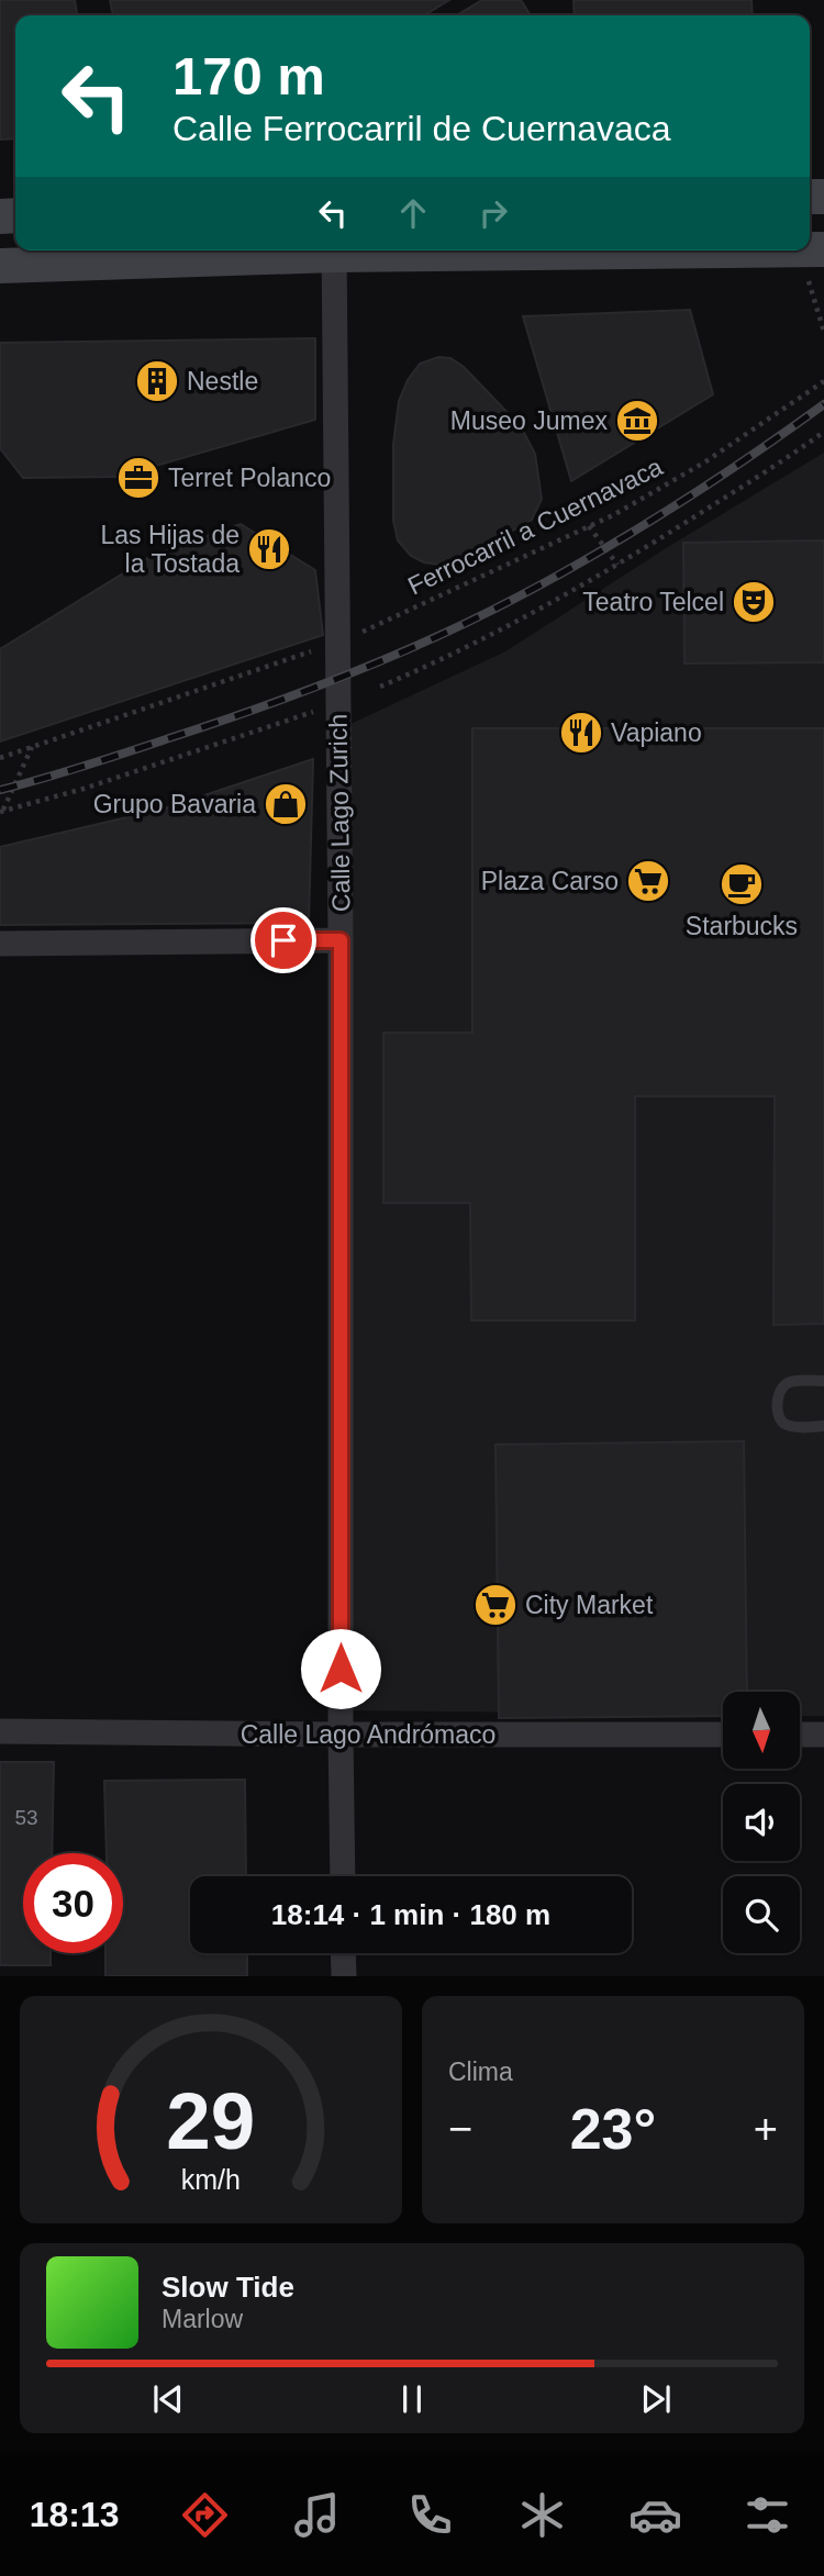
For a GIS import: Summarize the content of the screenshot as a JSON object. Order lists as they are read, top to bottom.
{
  "streets": {
    "street": ["Calle Lago Zurich", "Calle Lago Andrómaco"],
    "path": ["Ferrocarril a Cuernavaca"]
  },
  "crossings": [
    ["Calle Lago Zurich", "Calle Lago Andrómaco"]
  ],
  "places": {
    "building": ["Nestle"],
    "museum": ["Museo Jumex"],
    "office": ["Terret Polanco"],
    "restaurant": ["Las Hijas de la Tostada", "Vapiano"],
    "theatre": ["Teatro Telcel"],
    "shop": ["Grupo Bavaria"],
    "supermarket": ["Plaza Carso", "City Market"],
    "cafe": ["Starbucks"]
  },
  "house_numbers": ["53"],
  "north": "bottom",
  "page": {
    "turn": ["170 m", "Calle Ferrocarril de Cuernavaca"],
    "limit": "30",
    "trip": "18:14 · 1 min · 180 m",
    "tile": "Clima",
    "heat": ["−", "23°", "+"],
    "song": ["Slow Tide", "Marlow"],
    "tabs": "18:13",
    "gauge": ["29", "km/h"]
  }
}
